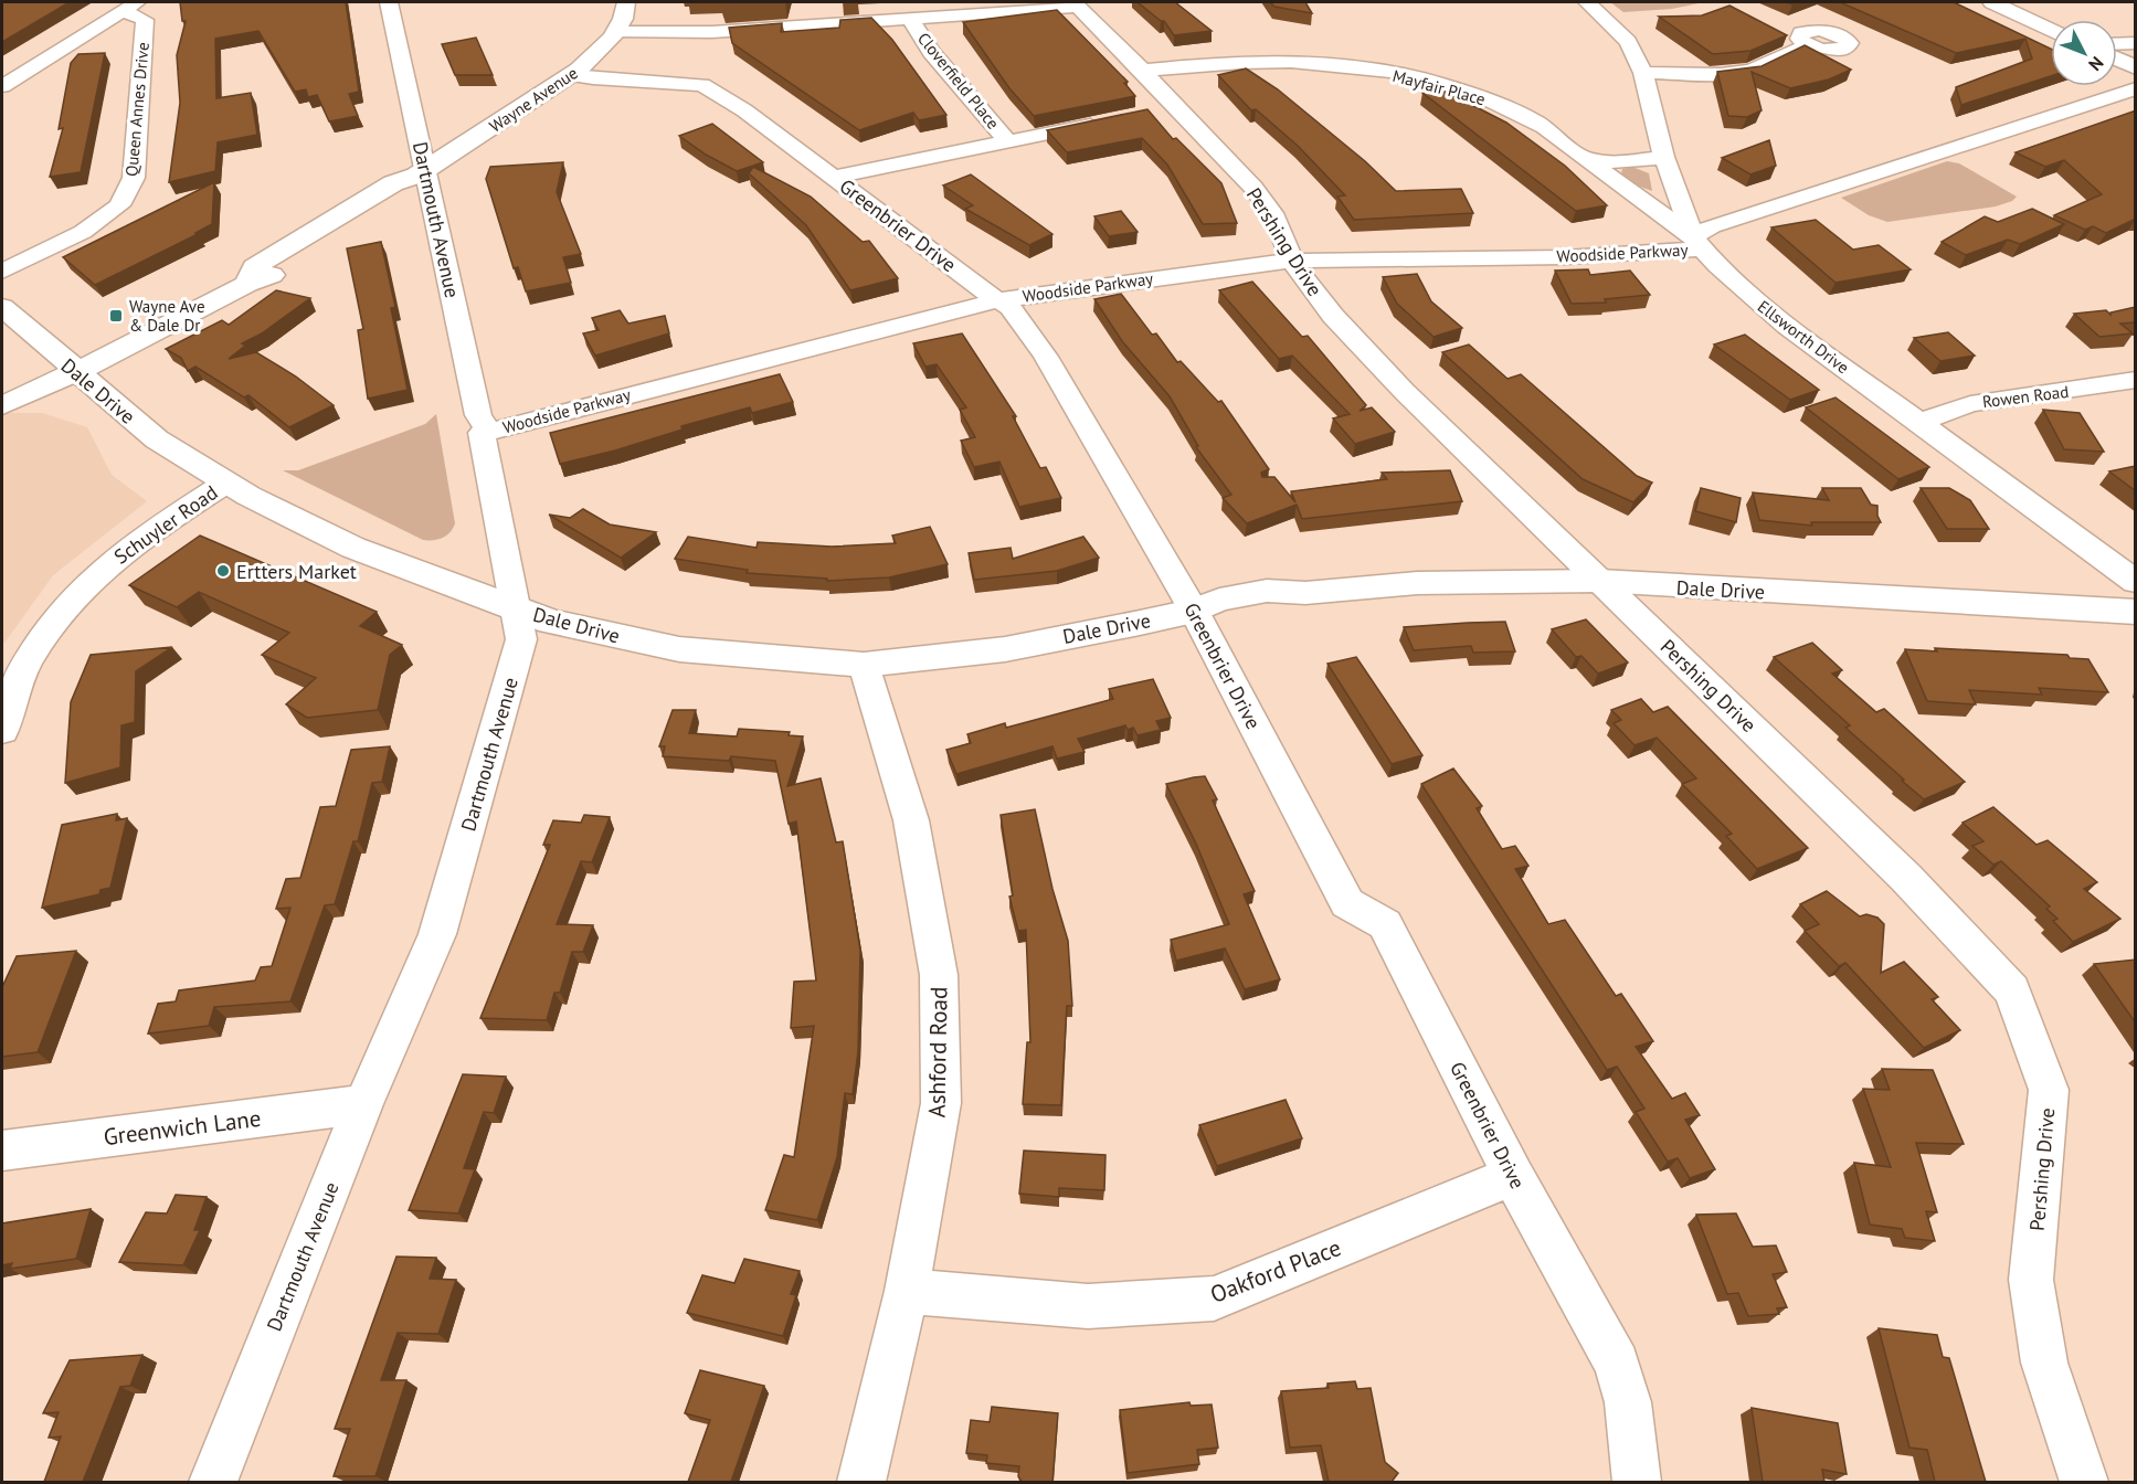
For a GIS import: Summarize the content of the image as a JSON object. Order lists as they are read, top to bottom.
{
  "streets": {
    "main road": ["Wayne Avenue", "Dale Drive"],
    "street": [
      "Cloverfield Place",
      "Mayfair Place",
      "Queen Annes Drive",
      "Dartmouth Avenue",
      "Greenbrier Drive",
      "Pershing Drive",
      "Woodside Parkway",
      "Ellsworth Drive",
      "Rowen Road",
      "Schuyler Road",
      "Ashford Road",
      "Greenwich Lane",
      "Oakford Place"
    ]
  },
  "crossings": [
    ["Mayfair Place", "Pershing Drive"],
    ["Mayfair Place", "Woodside Parkway"],
    ["Mayfair Place", "Ellsworth Drive"],
    ["Wayne Avenue", "Dartmouth Avenue"],
    ["Wayne Avenue", "Greenbrier Drive"],
    ["Wayne Avenue", "Dale Drive"],
    ["Dartmouth Avenue", "Woodside Parkway"],
    ["Dartmouth Avenue", "Dale Drive"],
    ["Dartmouth Avenue", "Greenwich Lane"],
    ["Greenbrier Drive", "Woodside Parkway"],
    ["Greenbrier Drive", "Dale Drive"],
    ["Greenbrier Drive", "Oakford Place"],
    ["Pershing Drive", "Woodside Parkway"],
    ["Pershing Drive", "Dale Drive"],
    ["Woodside Parkway", "Ellsworth Drive"],
    ["Ellsworth Drive", "Rowen Road"],
    ["Dale Drive", "Schuyler Road"],
    ["Dale Drive", "Ashford Road"],
    ["Ashford Road", "Oakford Place"]
  ],
  "places": {
    "transit": ["Wayne Ave & Dale Dr"],
    "other": ["Ertters Market"]
  },
  "north": "bottom right"
}
